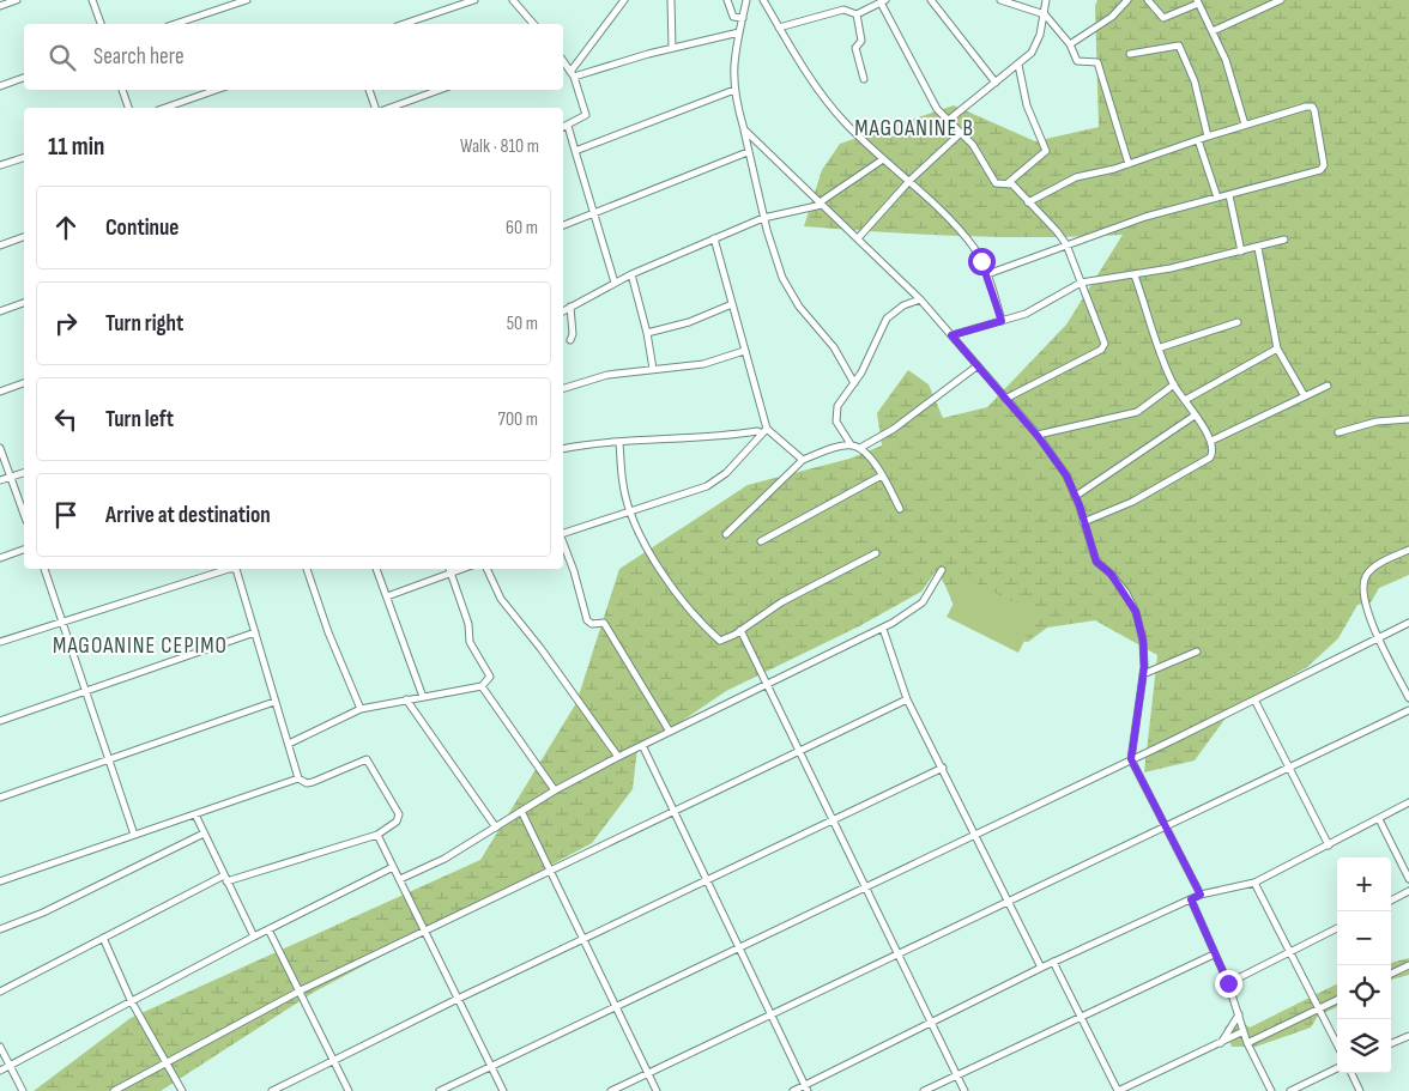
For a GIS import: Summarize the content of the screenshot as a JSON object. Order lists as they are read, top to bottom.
{
  "districts": ["MAGOANINE B", "MAGOANINE CEPIMO"],
  "page": {
    "search": "Search here",
    "heading": ["11 min", "Walk · 810 m"],
    "list": [
      ["Continue", "60 m"],
      ["Turn right", "50 m"],
      ["Turn left", "700 m"],
      "Arrive at destination"
    ],
    "map_buttons": ["+", "−"]
  }
}
